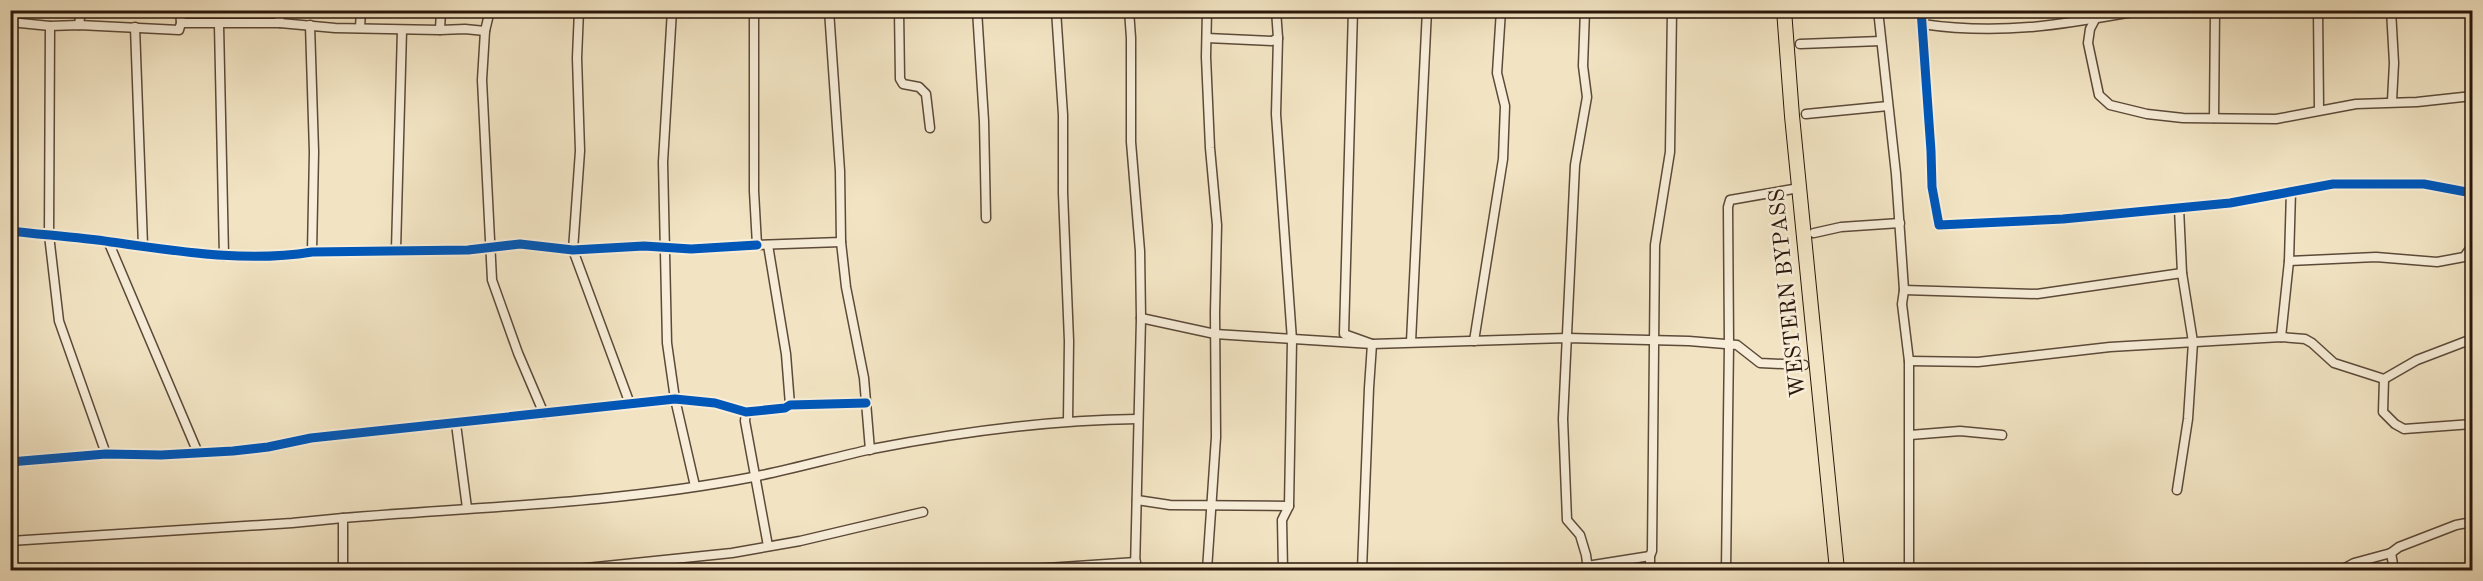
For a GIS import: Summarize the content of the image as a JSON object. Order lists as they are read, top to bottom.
{
  "streets": {
    "main road": ["WESTERN BYPASS"]
  }
}
